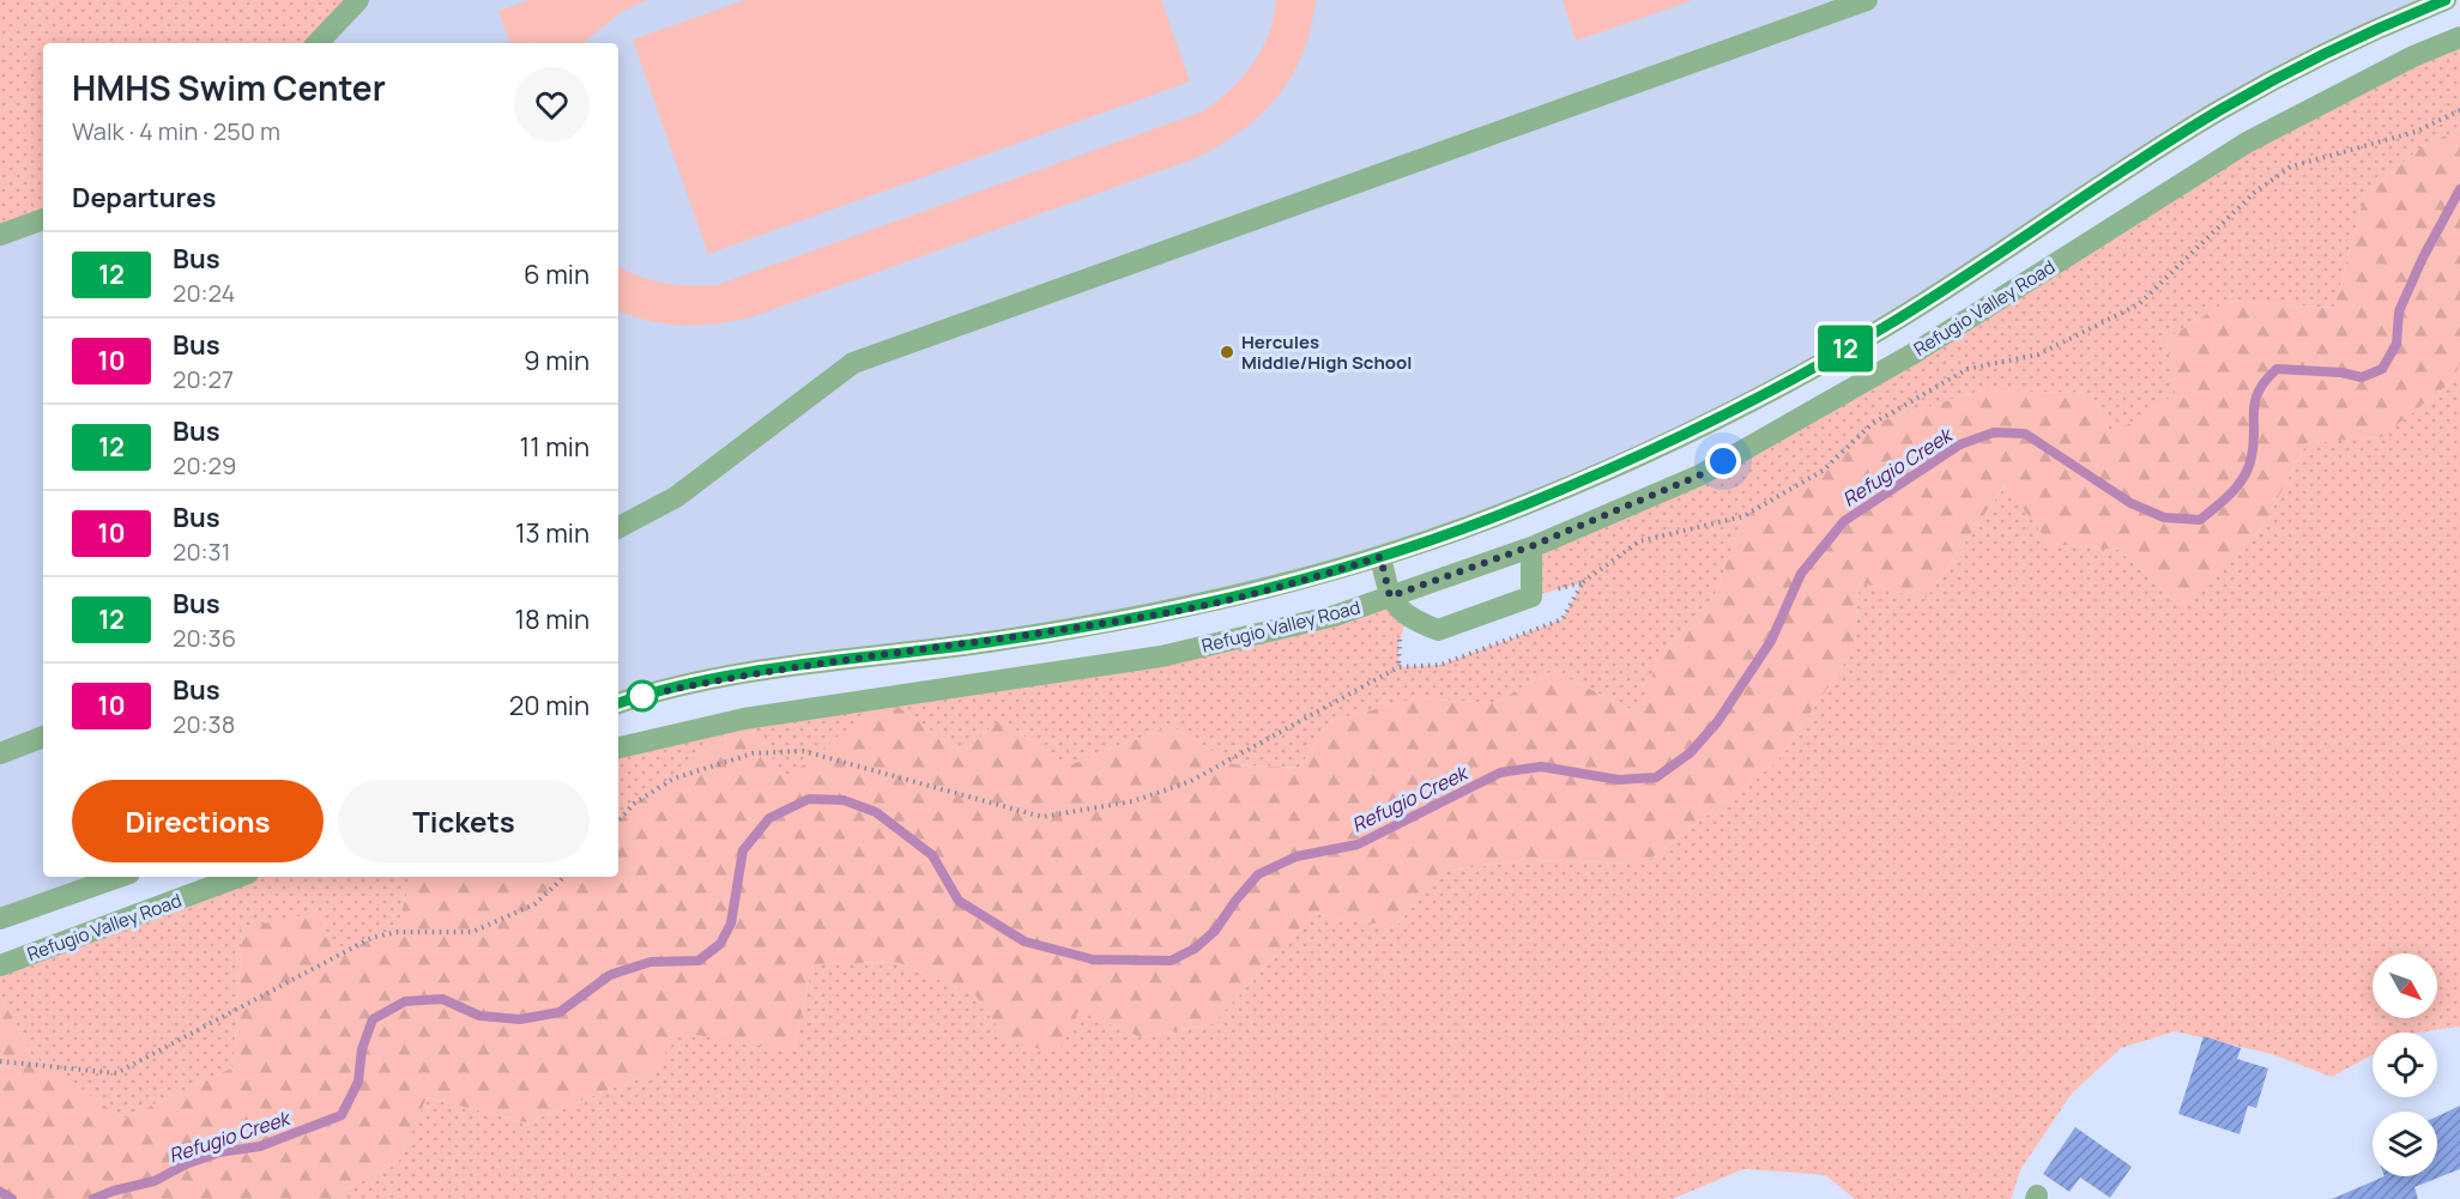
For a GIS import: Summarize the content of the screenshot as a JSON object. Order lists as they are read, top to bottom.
{
  "streets": {
    "street": ["Refugio Valley Road"]
  },
  "water": ["Refugio Creek"],
  "places": ["Hercules Middle/High School"],
  "lines": ["bus line 12"],
  "north": "bottom right",
  "page": {
    "on_map": "12",
    "heading": [
      ["HMHS Swim Center", "Walk · 4 min · 250 m"],
      "Departures"
    ],
    "list": [
      {
        "mark": "12",
        "name": "Bus",
        "note": "20:24",
        "value": "6 min"
      },
      {
        "mark": "10",
        "name": "Bus",
        "note": "20:27",
        "value": "9 min"
      },
      {
        "mark": "12",
        "name": "Bus",
        "note": "20:29",
        "value": "11 min"
      },
      {
        "mark": "10",
        "name": "Bus",
        "note": "20:31",
        "value": "13 min"
      },
      {
        "mark": "12",
        "name": "Bus",
        "note": "20:36",
        "value": "18 min"
      },
      {
        "mark": "10",
        "name": "Bus",
        "note": "20:38",
        "value": "20 min"
      }
    ],
    "buttons": ["Directions", "Tickets"]
  }
}
